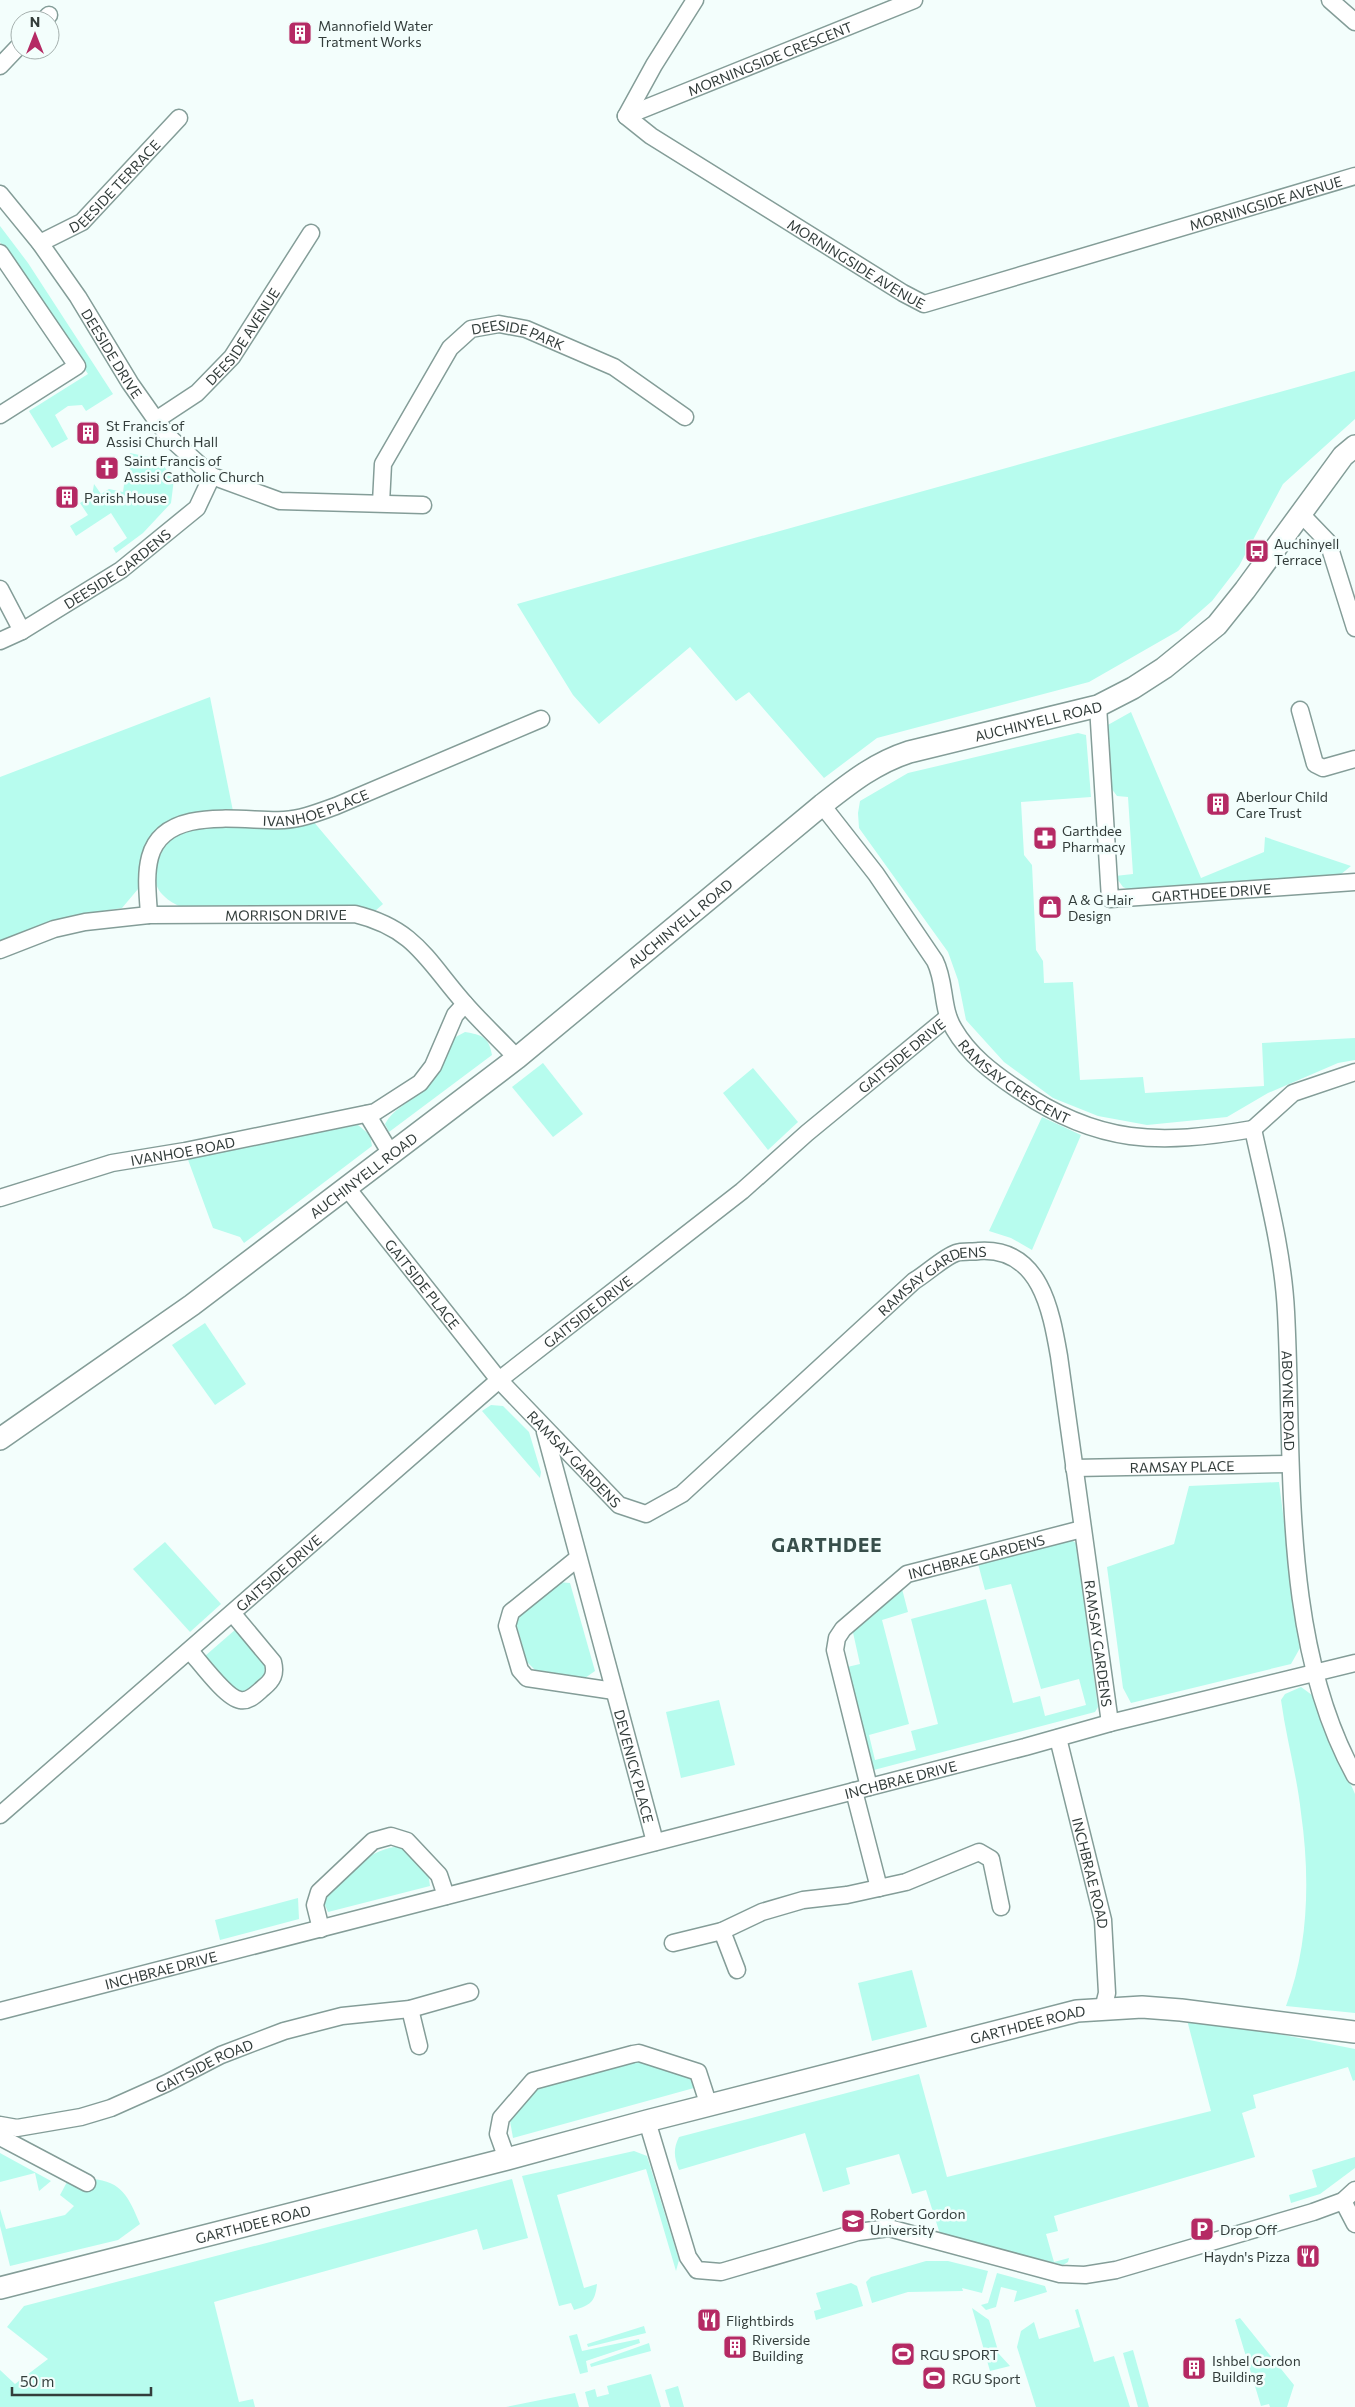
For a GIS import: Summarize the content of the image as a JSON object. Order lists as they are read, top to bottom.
{
  "streets": {
    "street": [
      "MORNINGSIDE CRESCENT",
      "DEESIDE TERRACE",
      "MORNINGSIDE AVENUE",
      "DEESIDE AVENUE",
      "DEESIDE PARK",
      "DEESIDE DRIVE",
      "DEESIDE GARDENS",
      "AUCHINYELL ROAD",
      "IVANHOE PLACE",
      "GARTHDEE DRIVE",
      "MORRISON DRIVE",
      "GAITSIDE DRIVE",
      "RAMSAY CRESCENT",
      "IVANHOE ROAD",
      "GAITSIDE PLACE",
      "RAMSAY GARDENS",
      "ABOYNE ROAD",
      "RAMSAY PLACE",
      "INCHBRAE GARDENS",
      "DEVENICK PLACE",
      "INCHBRAE DRIVE",
      "INCHBRAE ROAD",
      "GARTHDEE ROAD",
      "GAITSIDE ROAD"
    ]
  },
  "crossings": [
    ["MORNINGSIDE CRESCENT", "MORNINGSIDE AVENUE"],
    ["DEESIDE TERRACE", "DEESIDE DRIVE"],
    ["DEESIDE AVENUE", "DEESIDE DRIVE"],
    ["DEESIDE PARK", "DEESIDE DRIVE"],
    ["DEESIDE DRIVE", "DEESIDE GARDENS"],
    ["AUCHINYELL ROAD", "GARTHDEE DRIVE"],
    ["AUCHINYELL ROAD", "MORRISON DRIVE"],
    ["AUCHINYELL ROAD", "RAMSAY CRESCENT"],
    ["AUCHINYELL ROAD", "GAITSIDE PLACE"],
    ["IVANHOE PLACE", "MORRISON DRIVE"],
    ["MORRISON DRIVE", "IVANHOE ROAD"],
    ["GAITSIDE DRIVE", "RAMSAY CRESCENT"],
    ["GAITSIDE DRIVE", "GAITSIDE PLACE"],
    ["GAITSIDE DRIVE", "RAMSAY GARDENS"],
    ["RAMSAY CRESCENT", "ABOYNE ROAD"],
    ["GAITSIDE PLACE", "RAMSAY GARDENS"],
    ["RAMSAY GARDENS", "RAMSAY PLACE"],
    ["RAMSAY GARDENS", "INCHBRAE GARDENS"],
    ["RAMSAY GARDENS", "DEVENICK PLACE"],
    ["RAMSAY GARDENS", "INCHBRAE DRIVE"],
    ["ABOYNE ROAD", "RAMSAY PLACE"],
    ["ABOYNE ROAD", "INCHBRAE DRIVE"],
    ["INCHBRAE GARDENS", "INCHBRAE DRIVE"],
    ["DEVENICK PLACE", "INCHBRAE DRIVE"],
    ["INCHBRAE DRIVE", "INCHBRAE ROAD"],
    ["INCHBRAE ROAD", "GARTHDEE ROAD"]
  ],
  "districts": ["GARTHDEE"],
  "places": {
    "building": [
      "Mannofield Water Tratment Works",
      "St Francis of Assisi Church Hall",
      "Parish House",
      "Aberlour Child Care Trust",
      "Riverside Building",
      "Ishbel Gordon Building"
    ],
    "church": ["Saint Francis of Assisi Catholic Church"],
    "bus stop": ["Auchinyell Terrace"],
    "pharmacy": ["Garthdee Pharmacy"],
    "shop": ["A & G Hair Design"],
    "school or university": ["Robert Gordon University"],
    "parking": ["Drop Off"],
    "restaurant": ["Haydn's Pizza", "Flightbirds"],
    "sports": ["RGU SPORT", "RGU Sport"]
  },
  "scale_bar": "50 m",
  "north": "top"
}
